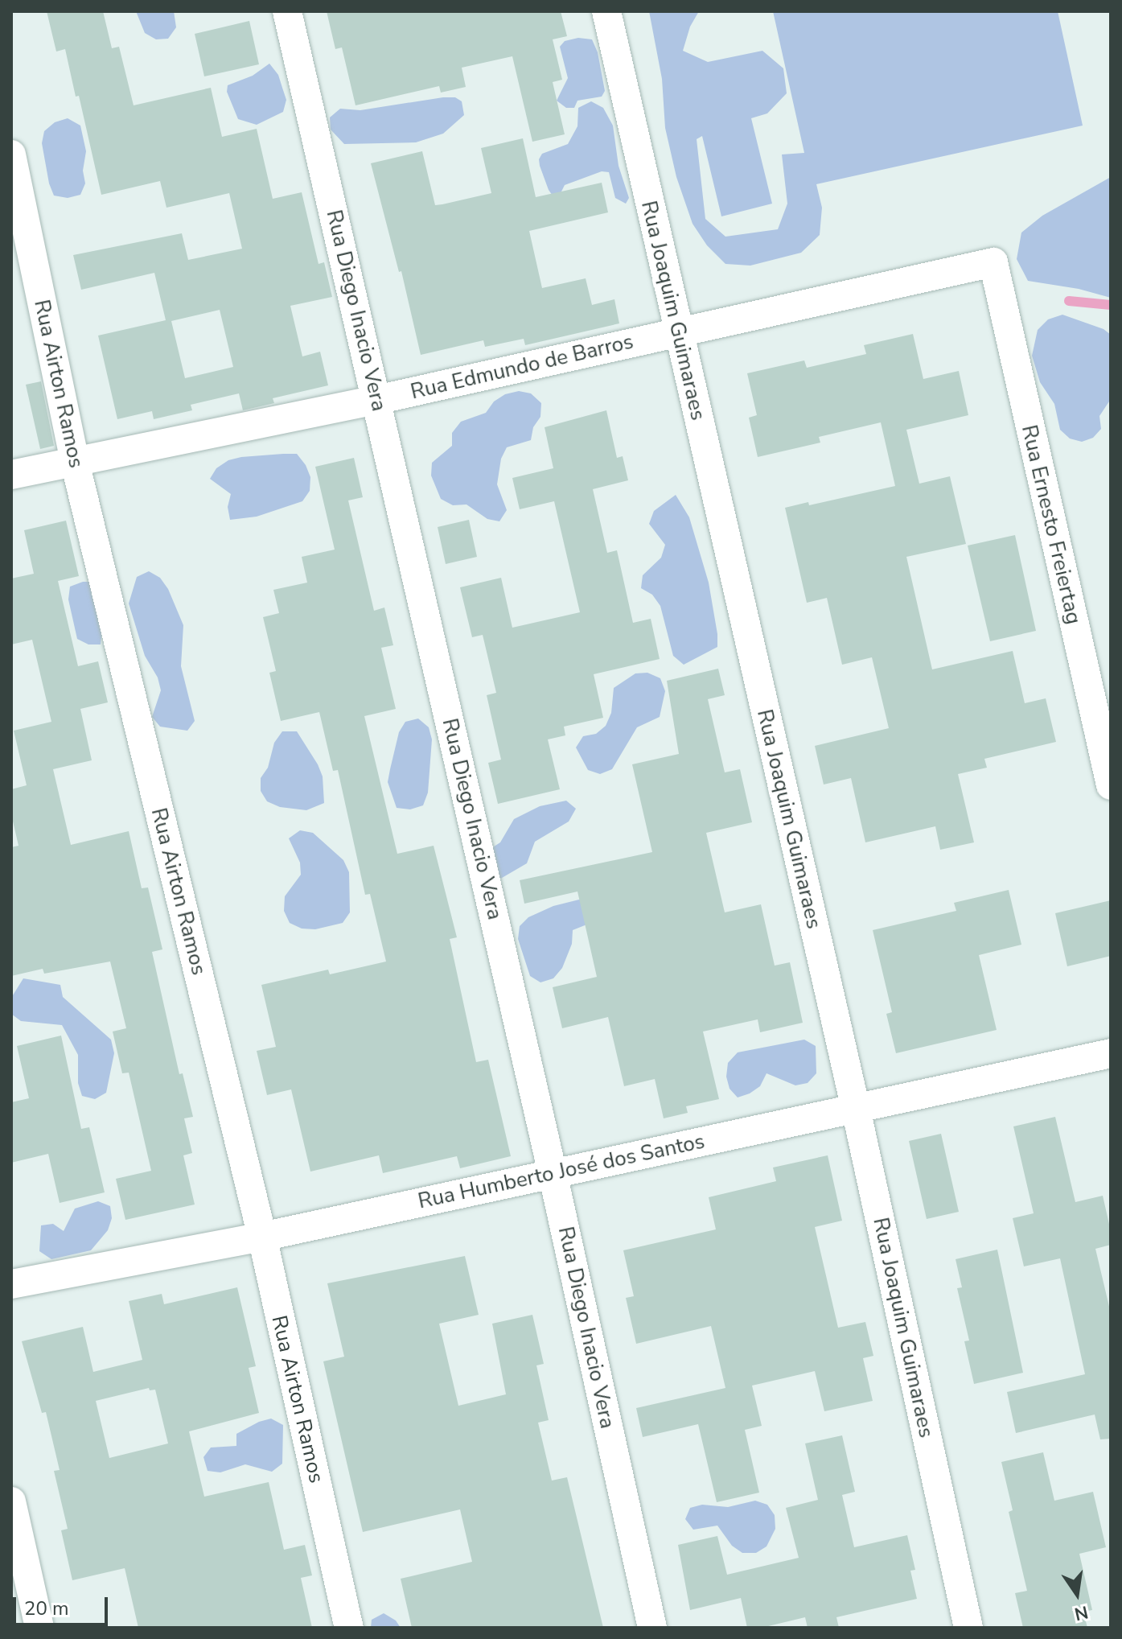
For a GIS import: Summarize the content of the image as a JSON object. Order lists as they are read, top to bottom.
{
  "streets": {
    "street": [
      "Rua Diego Inacio Vera",
      "Rua Joaquim Guimaraes",
      "Rua Edmundo de Barros",
      "Rua Airton Ramos",
      "Rua Ernesto Freiertag",
      "Rua Humberto José dos Santos"
    ]
  },
  "crossings": [
    ["Rua Diego Inacio Vera", "Rua Edmundo de Barros"],
    ["Rua Diego Inacio Vera", "Rua Humberto José dos Santos"],
    ["Rua Joaquim Guimaraes", "Rua Edmundo de Barros"],
    ["Rua Joaquim Guimaraes", "Rua Humberto José dos Santos"],
    ["Rua Edmundo de Barros", "Rua Airton Ramos"],
    ["Rua Edmundo de Barros", "Rua Ernesto Freiertag"],
    ["Rua Airton Ramos", "Rua Humberto José dos Santos"]
  ],
  "scale_bar": "20 m",
  "north": "bottom"
}
